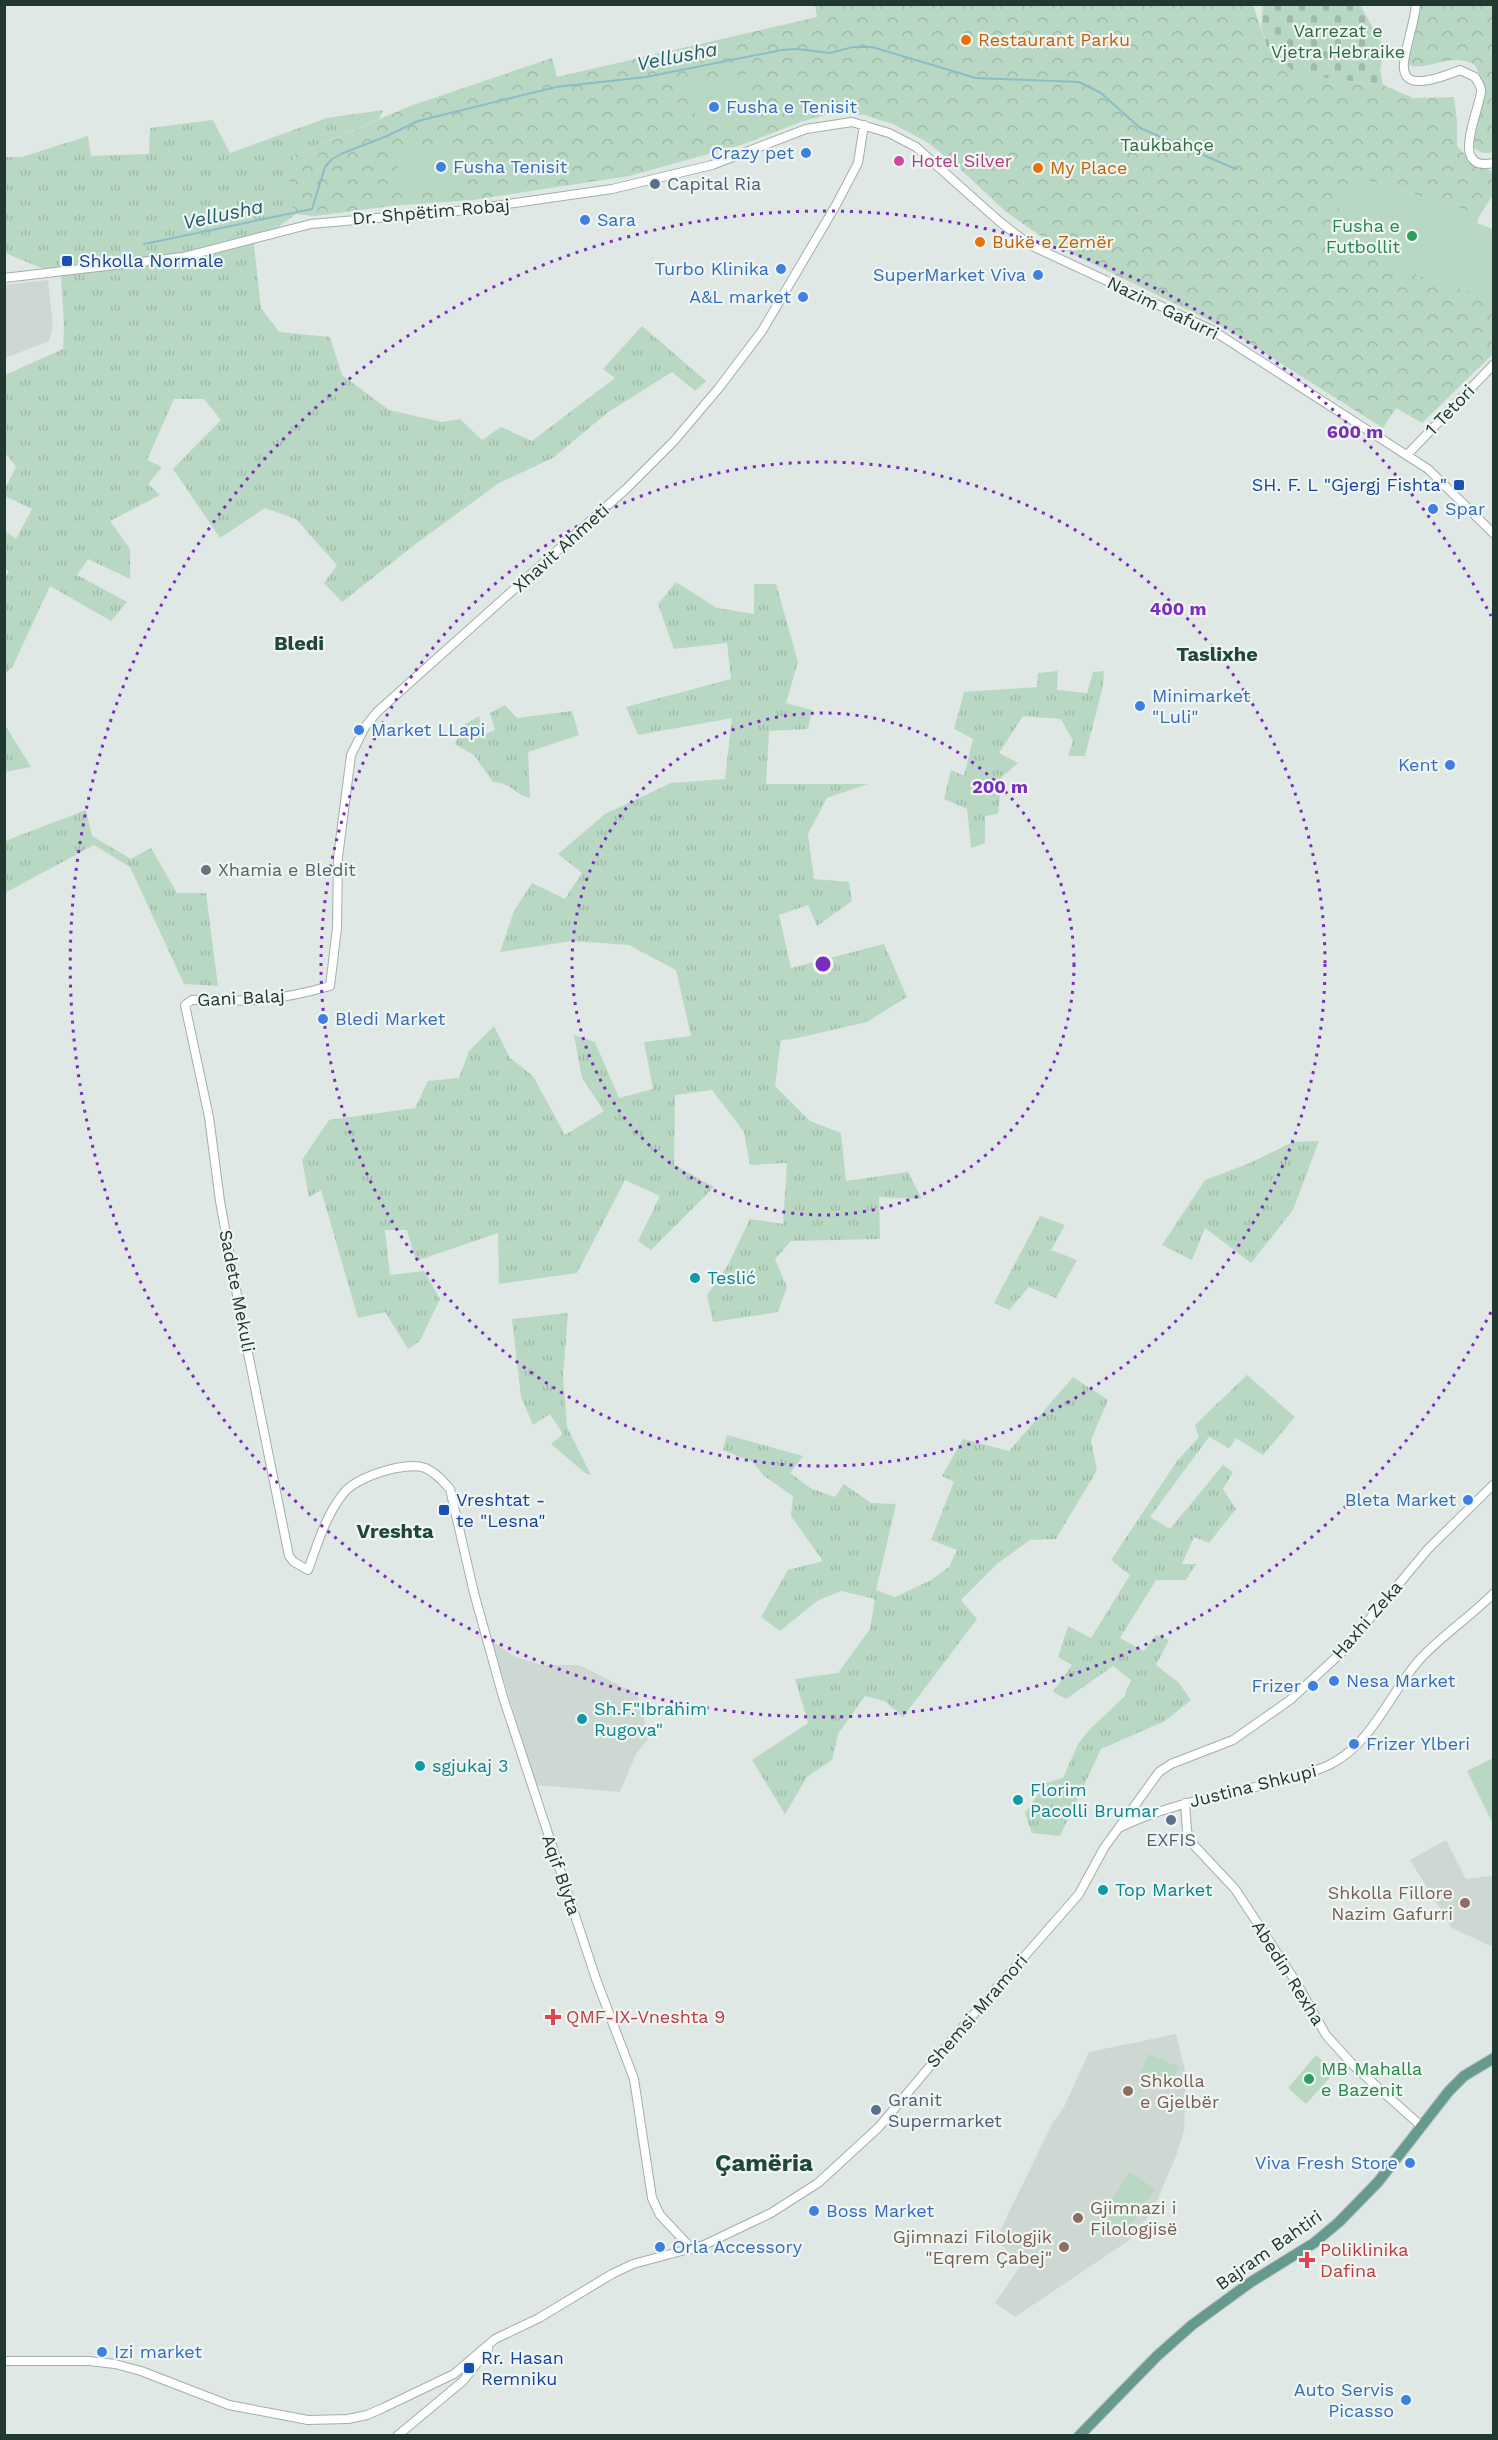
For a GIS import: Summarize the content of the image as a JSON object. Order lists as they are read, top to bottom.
{
  "streets": {
    "main road": ["Bajram Bahtiri"],
    "street": [
      "Dr. Shpëtim Robaj",
      "Nazim Gafurri",
      "1 Tetori",
      "Xhavit Ahmeti",
      "Gani Balaj",
      "Sadete Mekuli",
      "Haxhi Zeka",
      "Justina Shkupi",
      "Aqif Blyta",
      "Abedin Rexha",
      "Shemsi Mramori"
    ]
  },
  "crossings": [
    ["Dr. Shpëtim Robaj", "Nazim Gafurri"],
    ["Nazim Gafurri", "1 Tetori"],
    ["Nazim Gafurri", "Xhavit Ahmeti"],
    ["Xhavit Ahmeti", "Gani Balaj"],
    ["Gani Balaj", "Sadete Mekuli"],
    ["Sadete Mekuli", "Aqif Blyta"],
    ["Haxhi Zeka", "Justina Shkupi"],
    ["Haxhi Zeka", "Shemsi Mramori"],
    ["Justina Shkupi", "Abedin Rexha"],
    ["Justina Shkupi", "Shemsi Mramori"],
    ["Aqif Blyta", "Shemsi Mramori"],
    ["Abedin Rexha", "Bajram Bahtiri"]
  ],
  "districts": [
    "Bledi",
    "Taslixhe",
    "Vreshta",
    "Çamëria"
  ],
  "water": ["Vellusha"],
  "parks": ["Varrezat e Vjetra Hebraike", "Taukbahçe"],
  "places": {
    "other": [
      "Restaurant Parku",
      "Fusha e Tenisit",
      "Crazy pet",
      "Hotel Silver",
      "Fusha Tenisit",
      "My Place",
      "Capital Ria",
      "Sara",
      "Fusha e Futbollit",
      "Bukë e Zemër",
      "Turbo Klinika",
      "SuperMarket Viva",
      "A&L market",
      "Spar",
      "Minimarket \"Luli\"",
      "Market LLapi",
      "Kent",
      "Xhamia e Bledit",
      "Bledi Market",
      "Teslić",
      "Bleta Market",
      "Nesa Market",
      "Frizer",
      "Sh.F.\"Ibrahim Rugova\"",
      "Frizer Ylberi",
      "sgjukaj 3",
      "Florim Pacolli Brumar",
      "EXFIS",
      "Top Market",
      "Shkolla Fillore Nazim Gafurri",
      "MB Mahalla e Bazenit",
      "Shkolla e Gjelbër",
      "Granit Supermarket",
      "Viva Fresh Store",
      "Boss Market",
      "Gjimnazi i Filologjisë",
      "Orla Accessory",
      "Gjimnazi Filologjik \"Eqrem Çabej\"",
      "Izi market",
      "Auto Servis Picasso"
    ],
    "transit": [
      "Shkolla Normale",
      "SH. F. L \"Gjergj Fishta\"",
      "Vreshtat - te \"Lesna\"",
      "Rr. Hasan Remniku"
    ],
    "health": ["QMF-IX-Vneshta 9", "Poliklinika Dafina"]
  },
  "rings": ["600 m", "400 m", "200 m"]
}
